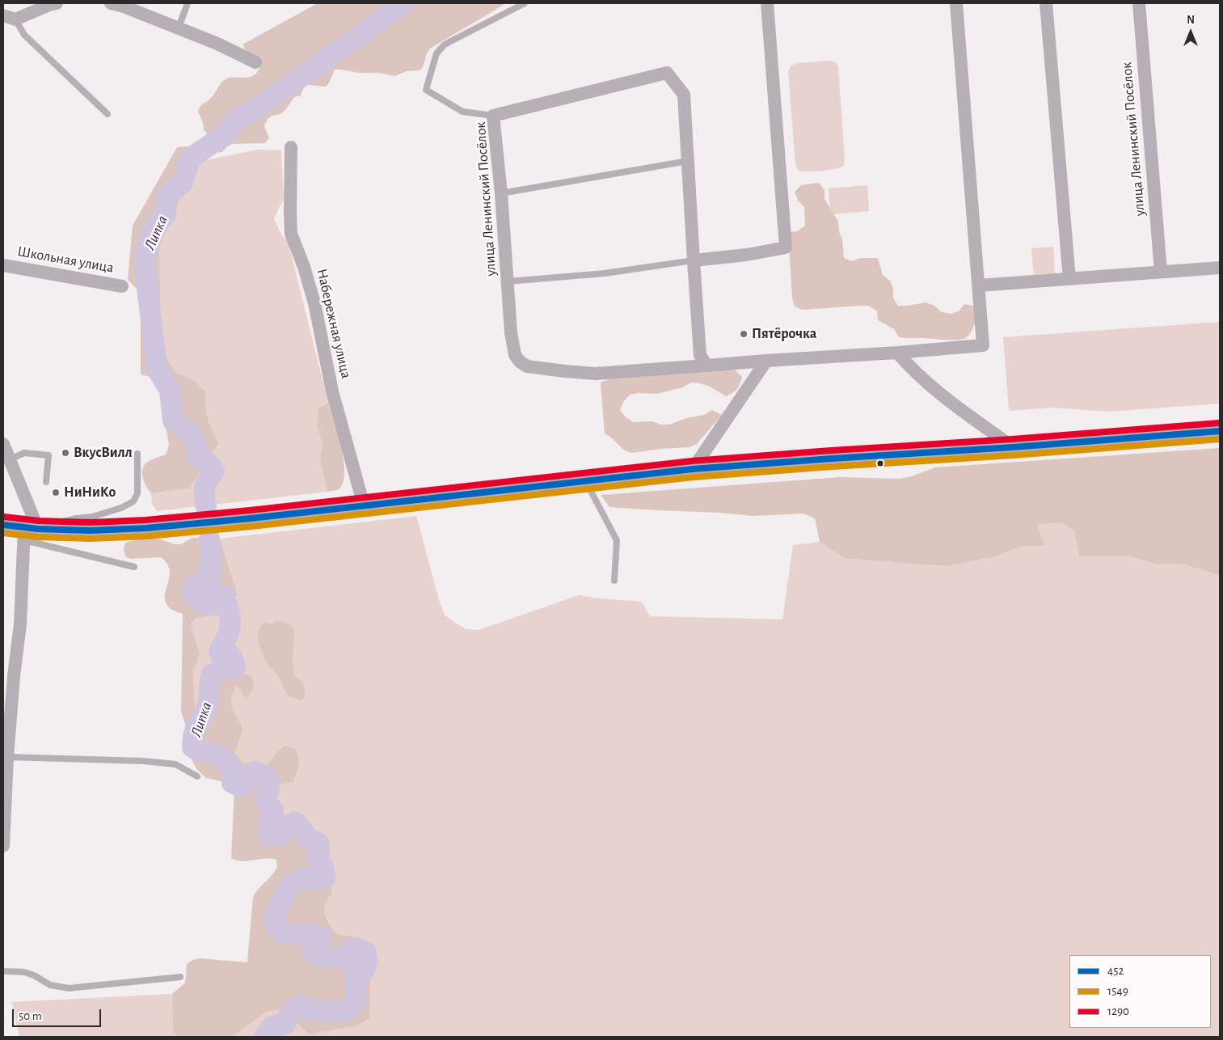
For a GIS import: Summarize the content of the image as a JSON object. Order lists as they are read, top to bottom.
{
  "streets": {
    "street": ["улица Ленинский Посёлок", "Школьная улица", "Набережная улица"]
  },
  "water": ["Липка"],
  "places": ["Пятёрочка", "ВкусВилл", "НиНиКо"],
  "lines": ["transit line 1290", "transit line 452", "transit line 1549"],
  "legend": ["452", "1549", "1290"],
  "scale_bar": "50 m",
  "north": "top"
}
